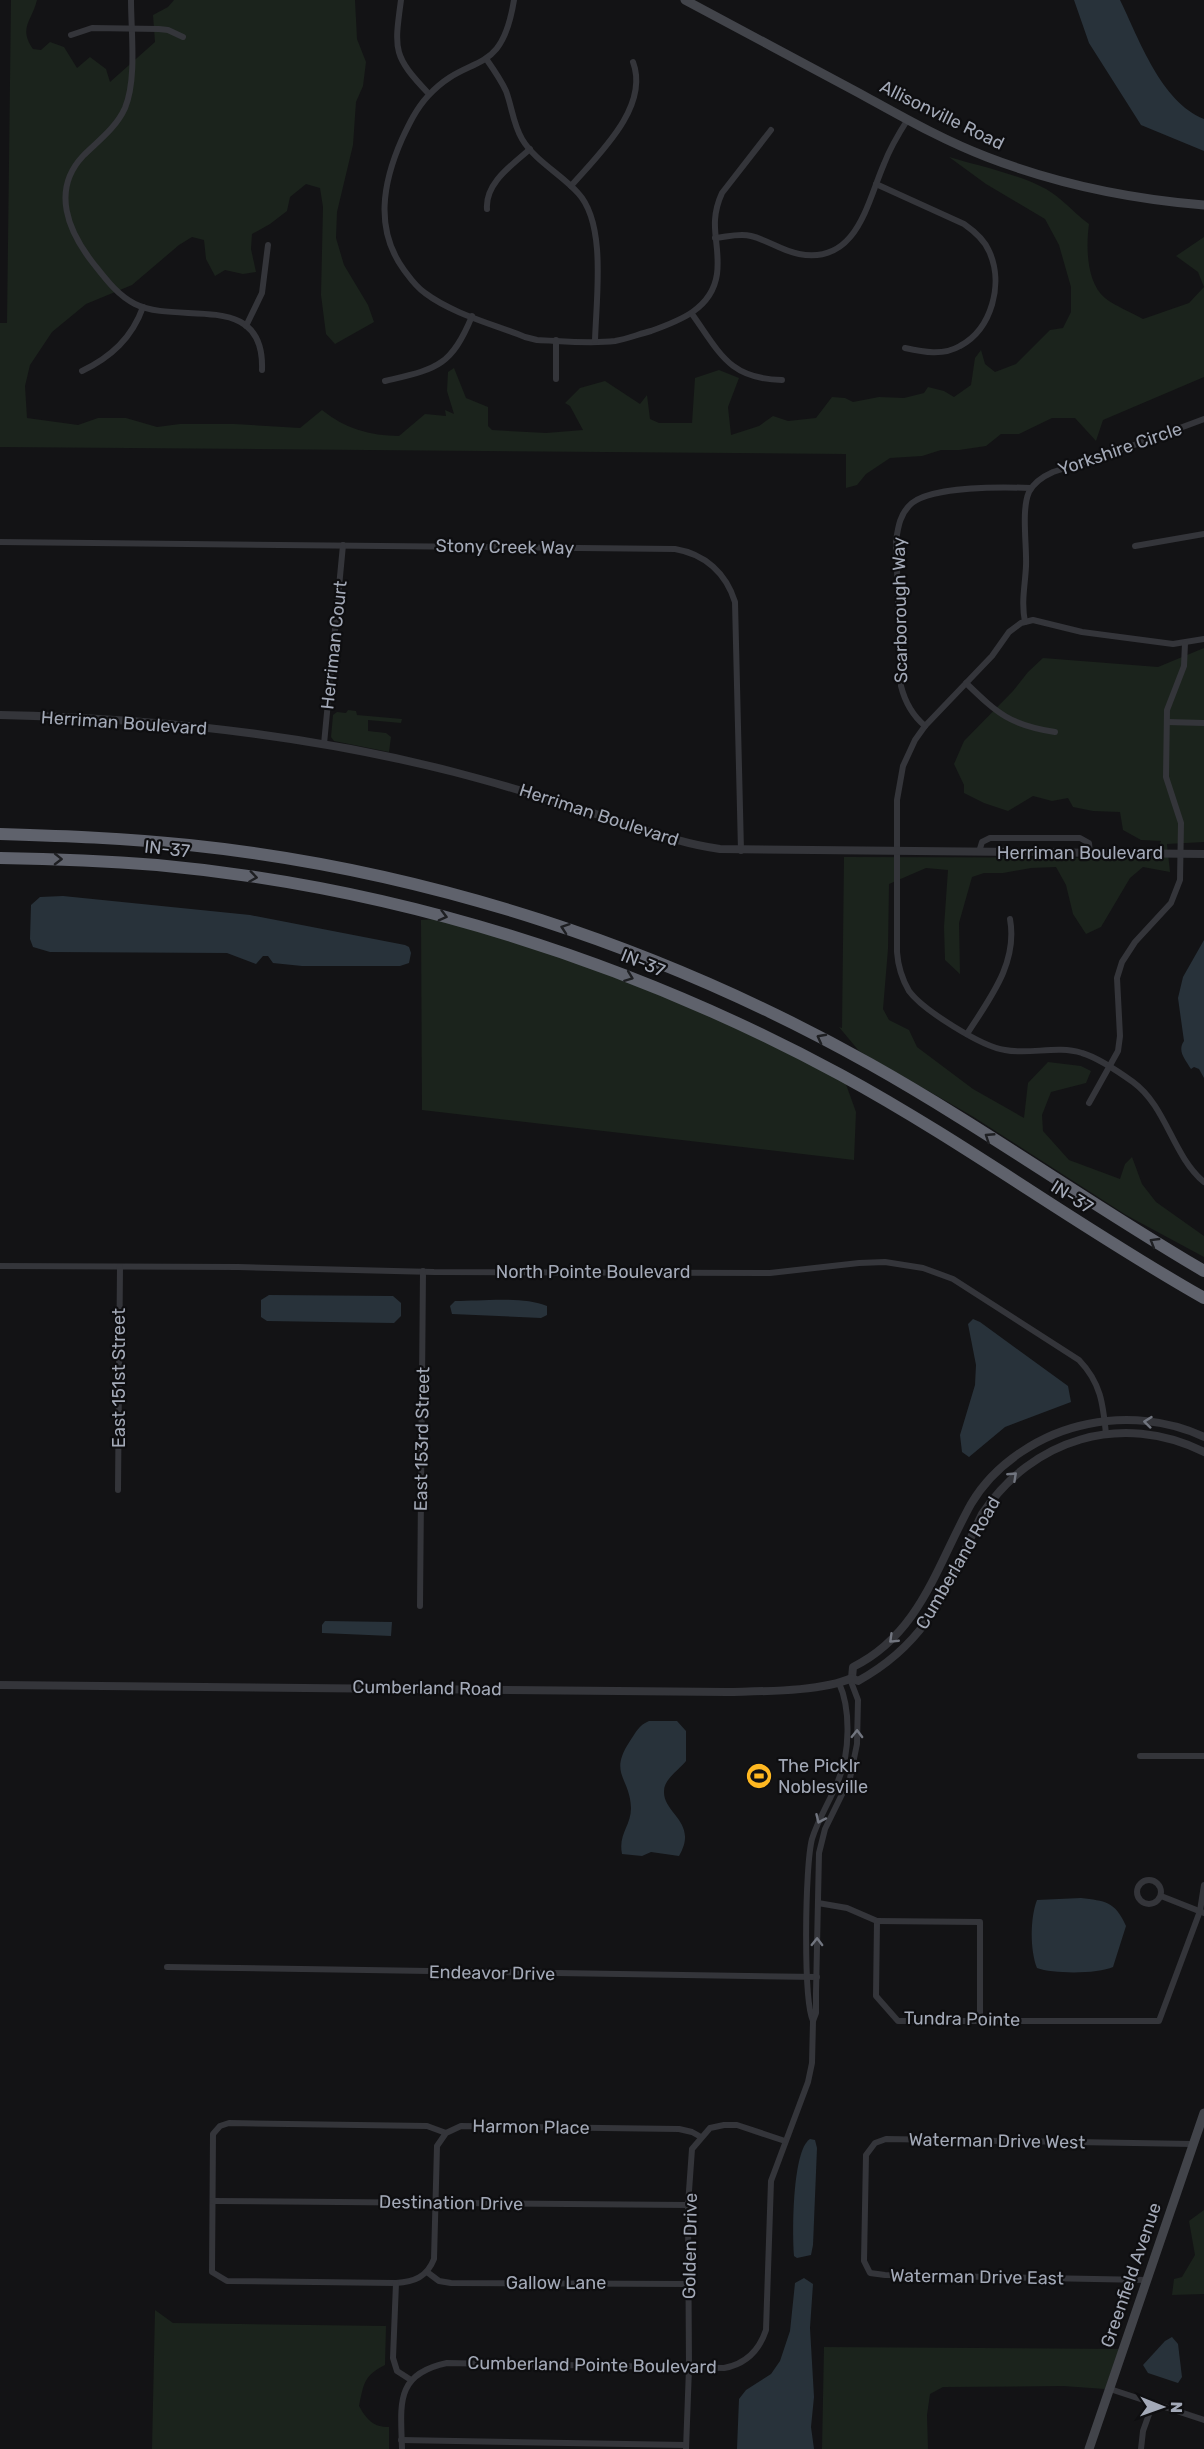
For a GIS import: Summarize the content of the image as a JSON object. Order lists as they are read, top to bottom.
{
  "streets": {
    "highway": ["IN-37"],
    "main road": ["Allisonville Road", "Greenfield Avenue"],
    "street": [
      "Yorkshire Circle",
      "Stony Creek Way",
      "Scarborough Way",
      "Herriman Court",
      "Herriman Boulevard",
      "North Pointe Boulevard",
      "East 151st Street",
      "East 153rd Street",
      "Cumberland Road",
      "Endeavor Drive",
      "Tundra Pointe",
      "Harmon Place",
      "Waterman Drive West",
      "Destination Drive",
      "Golden Drive",
      "Waterman Drive East",
      "Gallow Lane",
      "Cumberland Pointe Boulevard"
    ]
  },
  "crossings": [
    ["Yorkshire Circle", "Scarborough Way"],
    ["Stony Creek Way", "Herriman Court"],
    ["Stony Creek Way", "Herriman Boulevard"],
    ["Herriman Court", "Herriman Boulevard"],
    ["North Pointe Boulevard", "East 151st Street"],
    ["North Pointe Boulevard", "East 153rd Street"],
    ["North Pointe Boulevard", "Cumberland Road"],
    ["Cumberland Road", "Cumberland Pointe Boulevard"],
    ["Endeavor Drive", "Cumberland Pointe Boulevard"],
    ["Harmon Place", "Destination Drive"],
    ["Harmon Place", "Golden Drive"],
    ["Waterman Drive West", "Greenfield Avenue"],
    ["Waterman Drive West", "Waterman Drive East"],
    ["Destination Drive", "Golden Drive"],
    ["Golden Drive", "Gallow Lane"],
    ["Golden Drive", "Cumberland Pointe Boulevard"],
    ["Greenfield Avenue", "Waterman Drive East"]
  ],
  "places": {
    "sports": ["The Picklr Noblesville"]
  },
  "north": "right"
}
